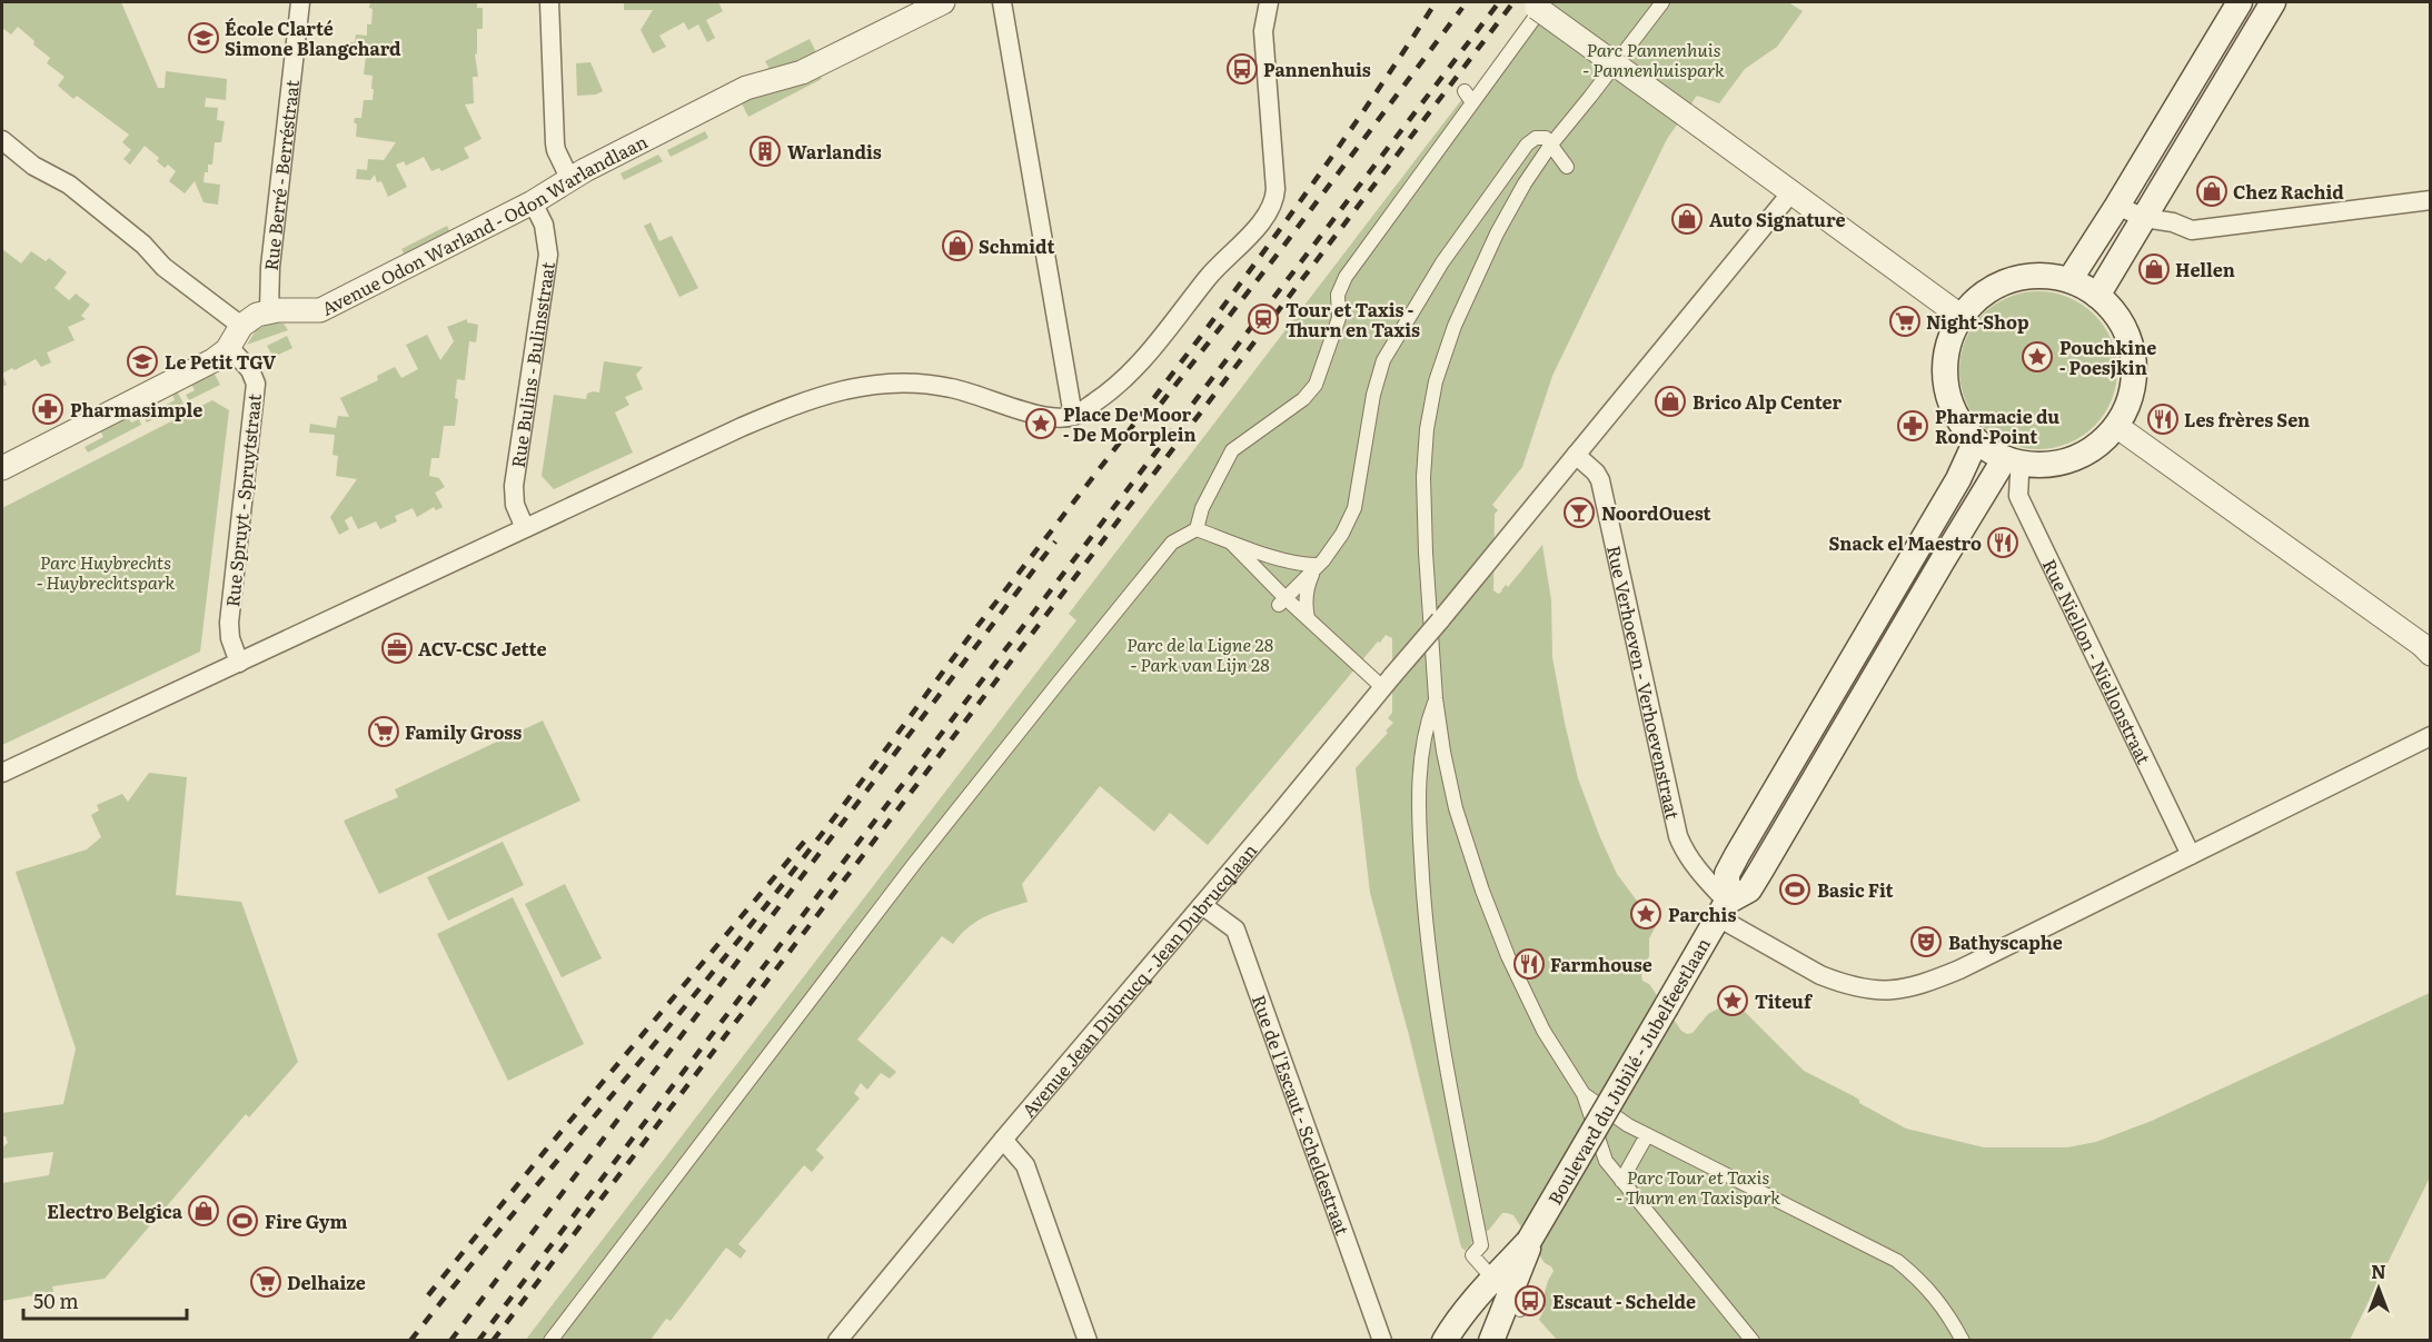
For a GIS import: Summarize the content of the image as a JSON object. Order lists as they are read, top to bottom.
{
  "streets": {
    "main road": ["Boulevard du Jubilé - Jubelfeestlaan"],
    "street": [
      "Rue Berré - Berréstraat",
      "Avenue Odon Warland - Odon Warlandlaan",
      "Rue Bulins - Bulinsstraat",
      "Rue Spruyt - Spruytstraat",
      "Rue Niellon - Niellonstraat",
      "Rue Verhoeven - Verhoevenstraat",
      "Avenue Jean Dubrucq - Jean Dubrucqlaan",
      "Rue de l'Escaut - Scheldestraat"
    ]
  },
  "crossings": [
    ["Rue Berré - Berréstraat", "Avenue Odon Warland - Odon Warlandlaan"],
    ["Avenue Odon Warland - Odon Warlandlaan", "Rue Bulins - Bulinsstraat"],
    ["Rue Niellon - Niellonstraat", "Rue Verhoeven - Verhoevenstraat"],
    ["Rue Verhoeven - Verhoevenstraat", "Avenue Jean Dubrucq - Jean Dubrucqlaan"],
    ["Rue Verhoeven - Verhoevenstraat", "Boulevard du Jubilé - Jubelfeestlaan"],
    ["Avenue Jean Dubrucq - Jean Dubrucqlaan", "Rue de l'Escaut - Scheldestraat"]
  ],
  "parks": [
    "Parc Pannenhuis - Pannenhuispark",
    "Parc Huybrechts - Huybrechtspark",
    "Parc de la Ligne 28 - Park van Lijn 28",
    "Parc Tour et Taxis - Thurn en Taxispark"
  ],
  "places": {
    "school or university": ["École Clarté Simone Blangchard", "Le Petit TGV"],
    "bus stop": ["Pannenhuis", "Escaut - Schelde"],
    "building": ["Warlandis"],
    "shop": [
      "Chez Rachid",
      "Auto Signature",
      "Schmidt",
      "Hellen",
      "Brico Alp Center",
      "Electro Belgica"
    ],
    "station": ["Tour et Taxis - Thurn en Taxis"],
    "supermarket": ["Night-Shop", "Family Gross", "Delhaize"],
    "place": [
      "Pouchkine - Poesjkin",
      "Place De Moor - De Moorplein",
      "Parchis",
      "Titeuf"
    ],
    "pharmacy": ["Pharmasimple", "Pharmacie du Rond-Point"],
    "restaurant": ["Les frères Sen", "Snack el Maestro", "Farmhouse"],
    "bar": ["NoordOuest"],
    "office": ["ACV-CSC Jette"],
    "sports": ["Basic Fit", "Fire Gym"],
    "theatre": ["Bathyscaphe"]
  },
  "scale_bar": "50 m",
  "north": "top"
}
